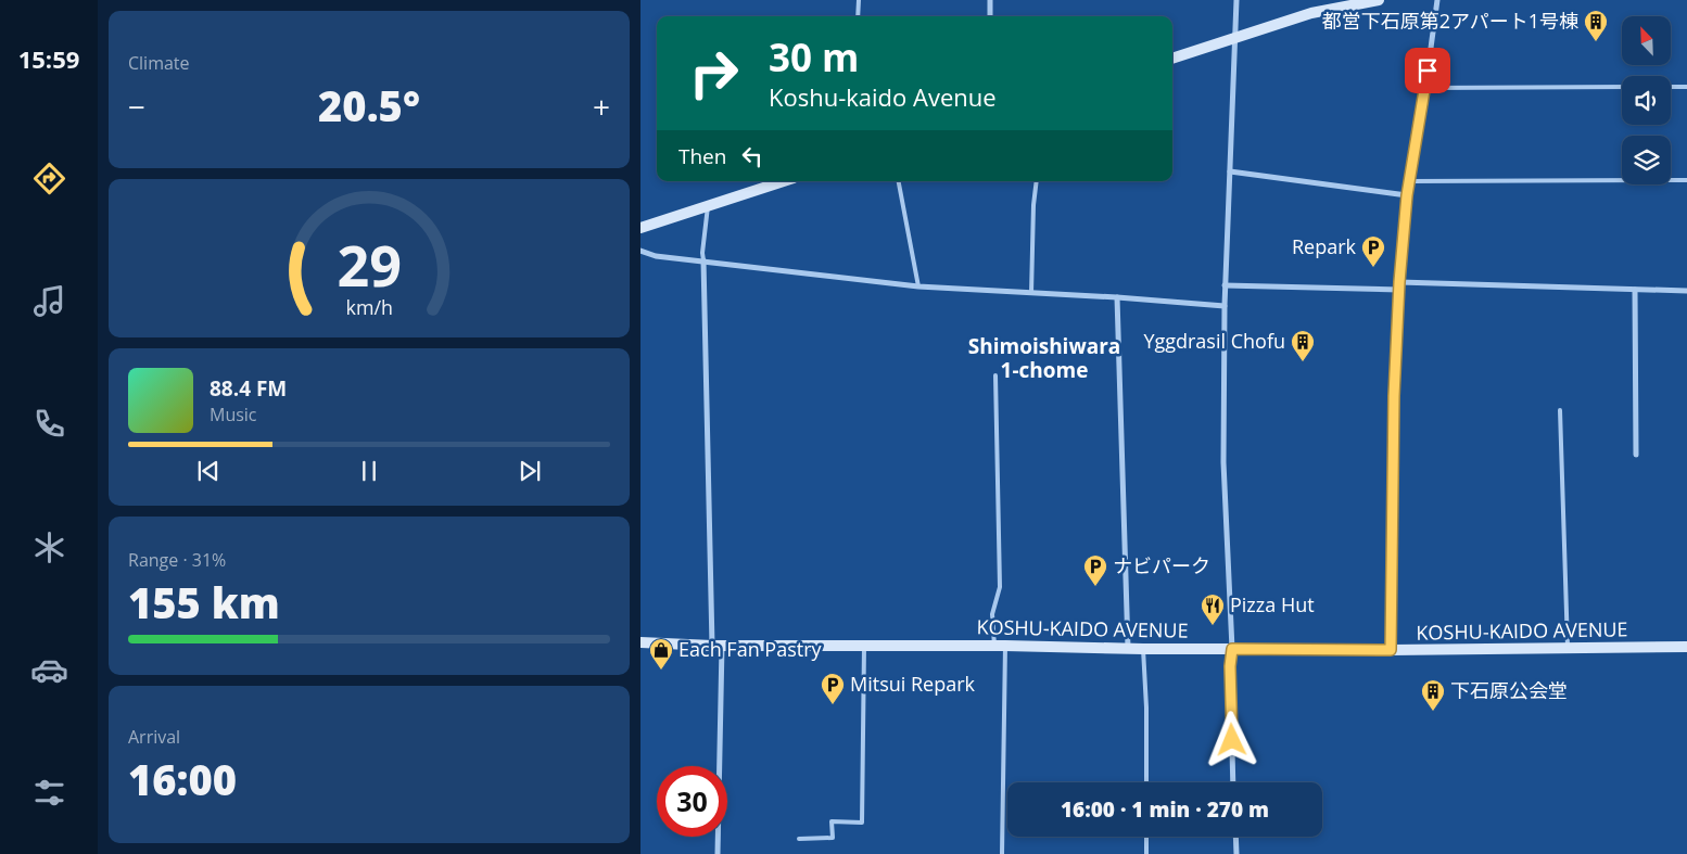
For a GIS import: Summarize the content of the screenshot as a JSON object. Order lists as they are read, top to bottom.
{
  "streets": {
    "main road": ["KOSHU-KAIDO AVENUE"]
  },
  "districts": ["Shimoishiwara 1-chome"],
  "places": {
    "building": ["都営下石原第2アパート1号棟", "Yggdrasil Chofu", "下石原公会堂"],
    "parking": ["Repark", "ナビパーク", "Mitsui Repark"],
    "restaurant": ["Pizza Hut"],
    "shop": ["Each Fan Pastry"]
  },
  "north": "top left",
  "page": {
    "tabs": "15:59",
    "tile": [
      "Climate",
      ["Range · 31%", "155 km"],
      ["Arrival", "16:00"]
    ],
    "turn": ["30 m", "Koshu-kaido Avenue"],
    "heat": ["−", "20.5°", "+"],
    "then": "Then",
    "song": ["88.4 FM", "Music"],
    "limit": "30",
    "trip": "16:00 · 1 min · 270 m",
    "gauge": ["29", "km/h"]
  }
}
